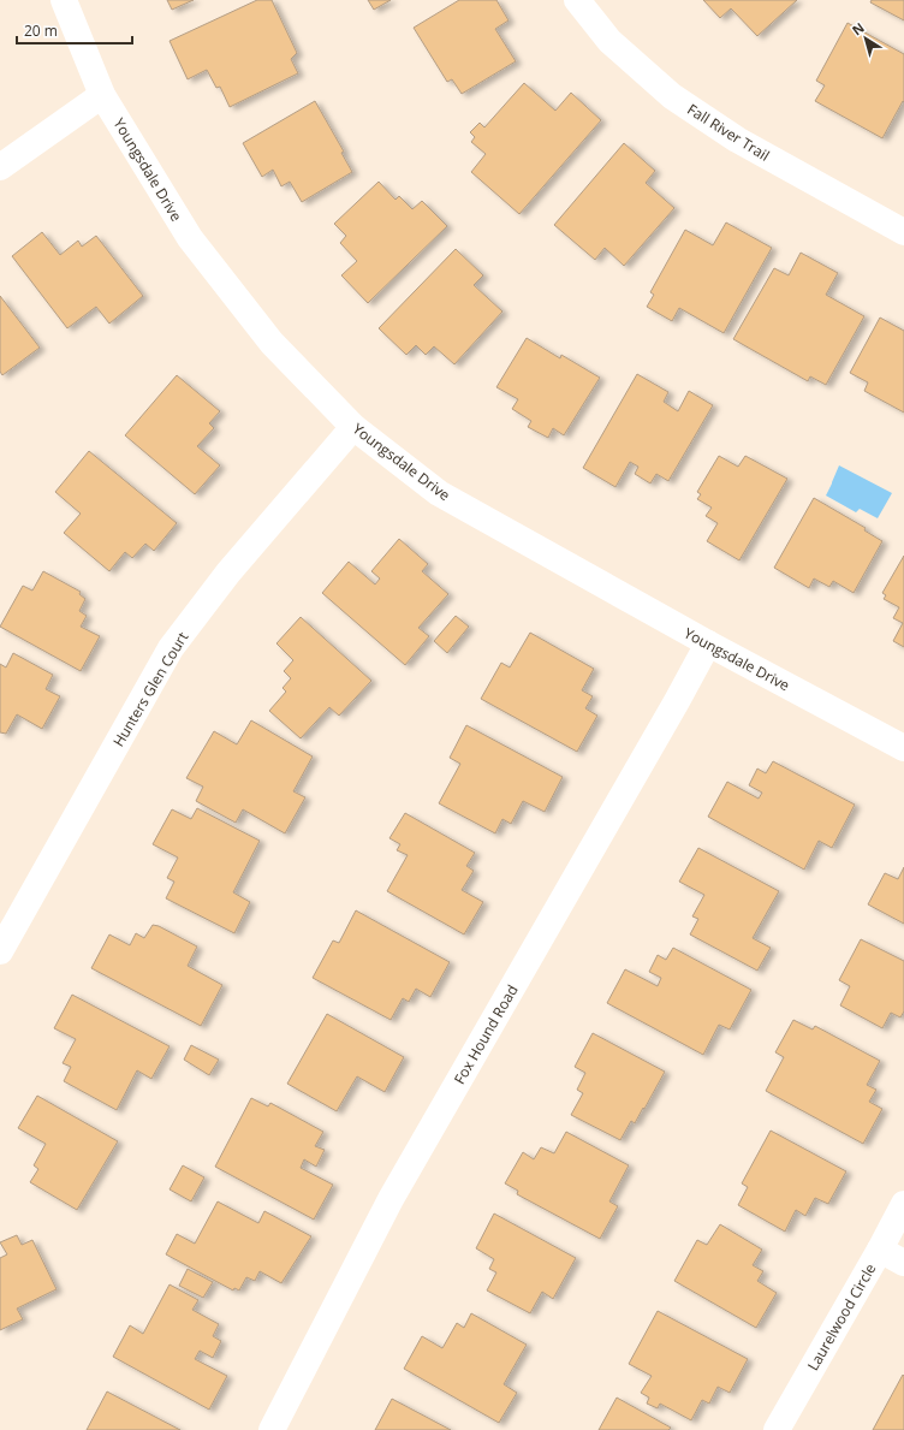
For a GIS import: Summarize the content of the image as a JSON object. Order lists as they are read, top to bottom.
{
  "streets": {
    "street": [
      "Fall River Trail",
      "Youngsdale Drive",
      "Hunters Glen Court",
      "Fox Hound Road",
      "Laurelwood Circle"
    ]
  },
  "crossings": [
    ["Youngsdale Drive", "Hunters Glen Court"],
    ["Youngsdale Drive", "Fox Hound Road"]
  ],
  "scale_bar": "20 m",
  "north": "top left"
}
